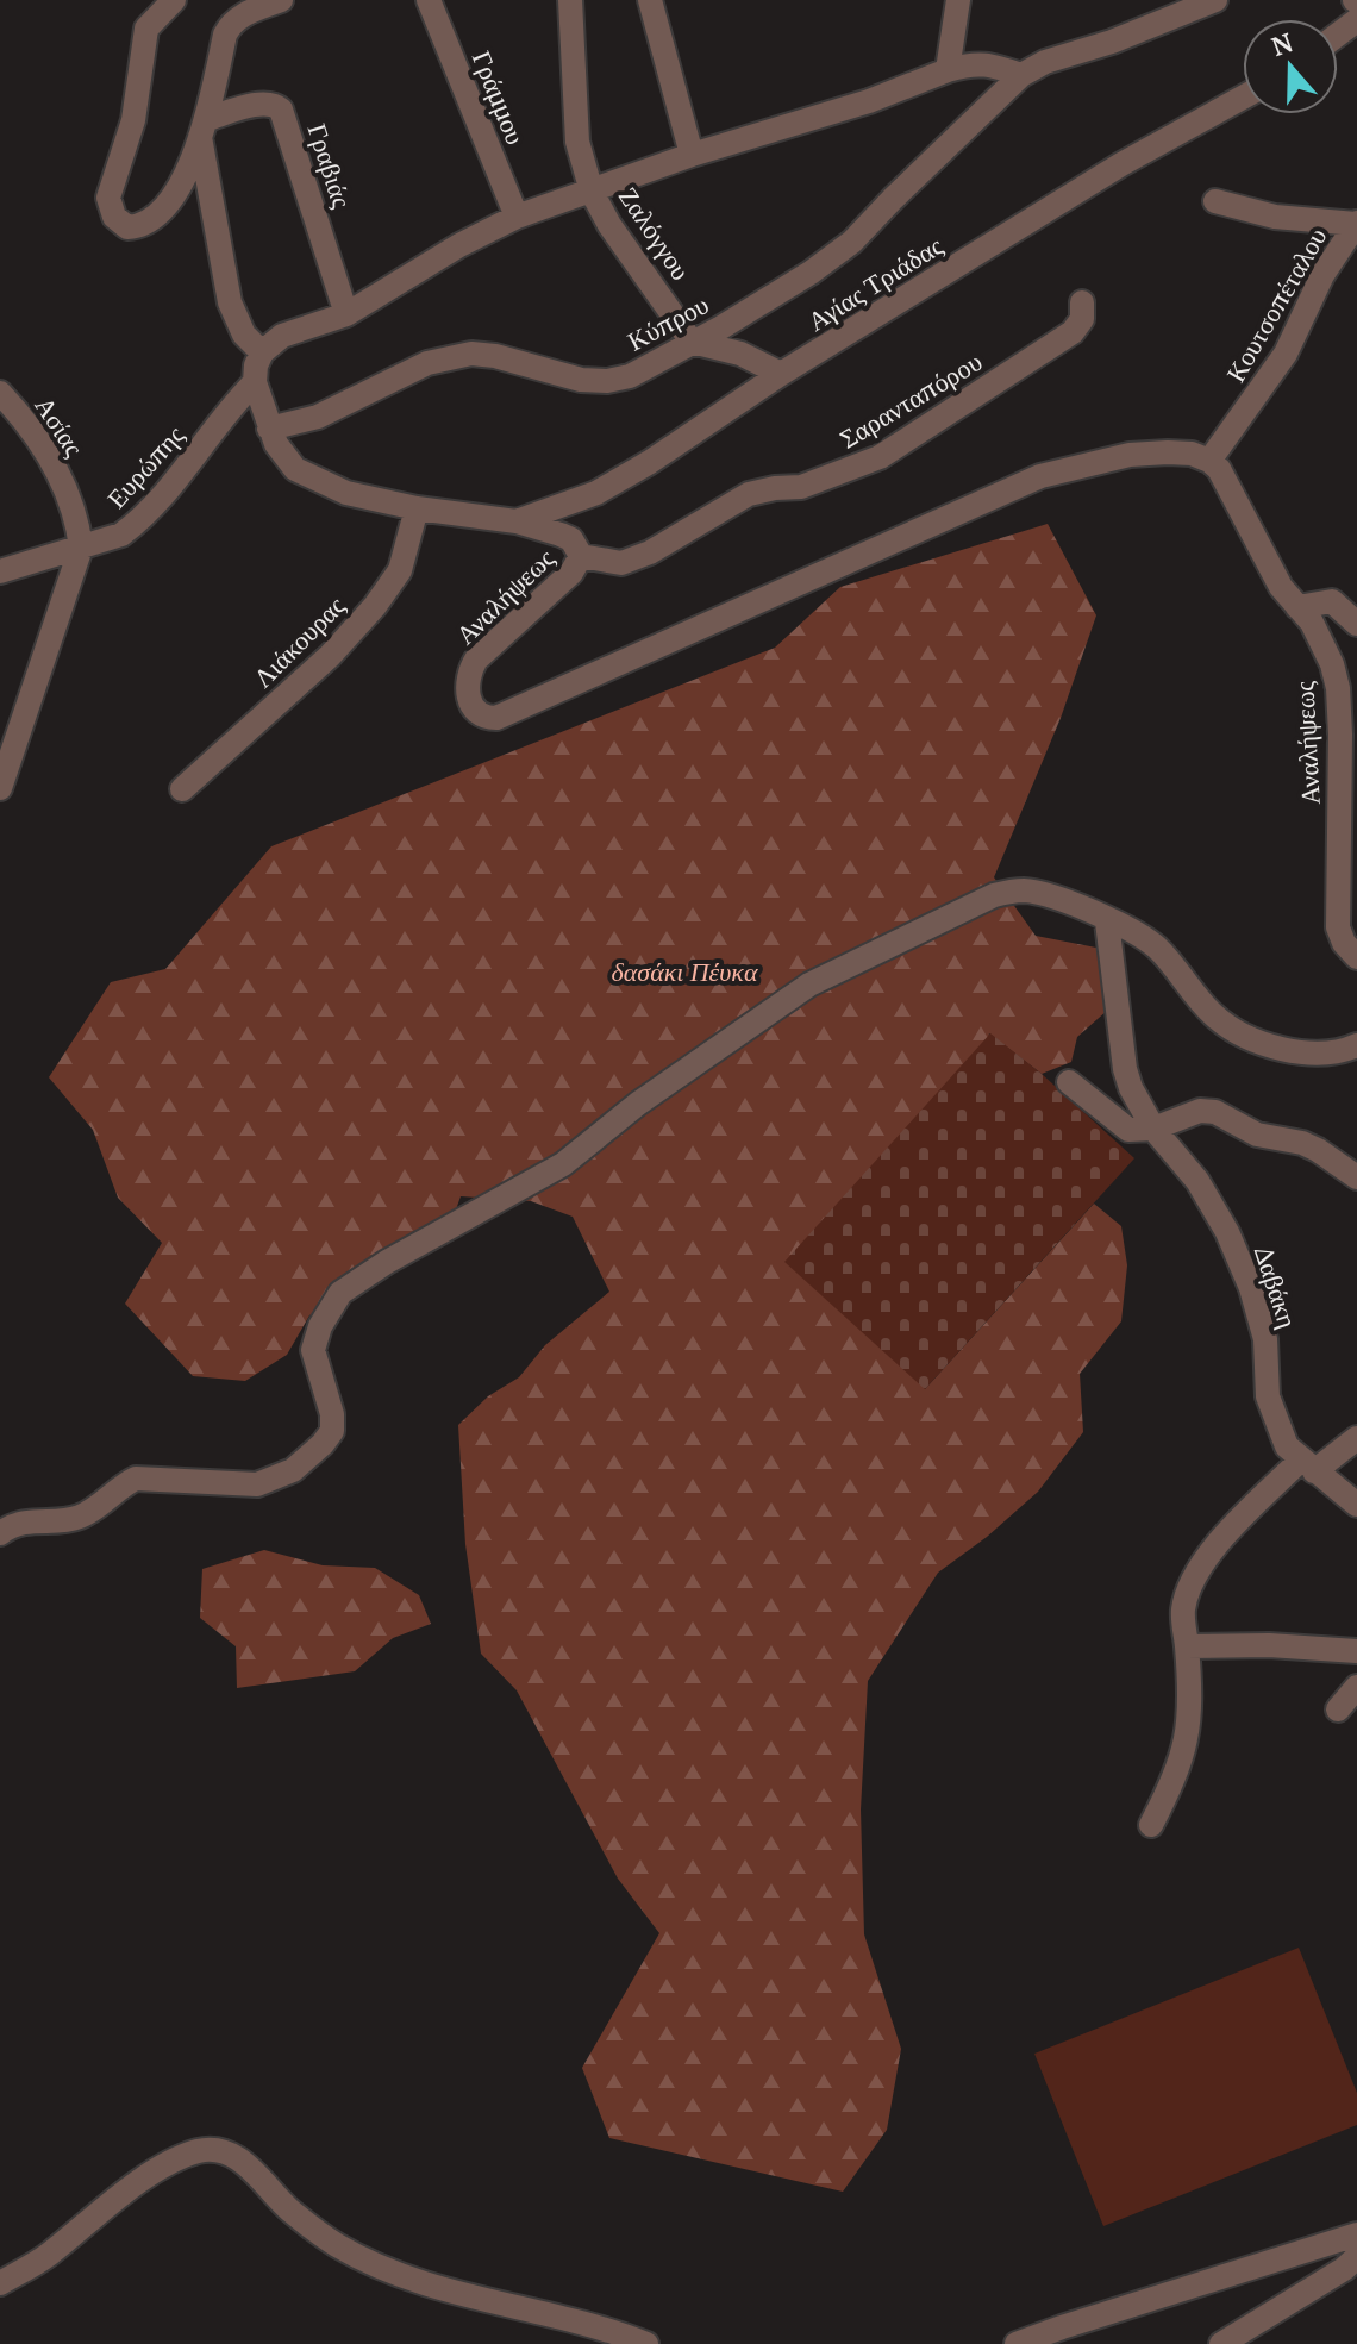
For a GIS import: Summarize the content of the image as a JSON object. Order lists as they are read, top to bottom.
{
  "streets": {
    "street": [
      "Γράμμου",
      "Γραβιάς",
      "Ζαλόγγου",
      "Αγίας Τριάδας",
      "Κουτσοπέταλου",
      "Κύπρου",
      "Σαρανταπόρου",
      "Ασίας",
      "Ευρώπης",
      "Αναλήψεως",
      "Λιάκουρας",
      "Δαβάκη"
    ]
  },
  "crossings": [
    ["Ζαλόγγου", "Κύπρου"],
    ["Αγίας Τριάδας", "Αναλήψεως"],
    ["Κουτσοπέταλου", "Αναλήψεως"],
    ["Κύπρου", "Αναλήψεως"],
    ["Σαρανταπόρου", "Αναλήψεως"],
    ["Ασίας", "Ευρώπης"],
    ["Ευρώπης", "Αναλήψεως"],
    ["Αναλήψεως", "Λιάκουρας"]
  ],
  "parks": ["δασάκι Πέυκα"],
  "north": "top"
}
